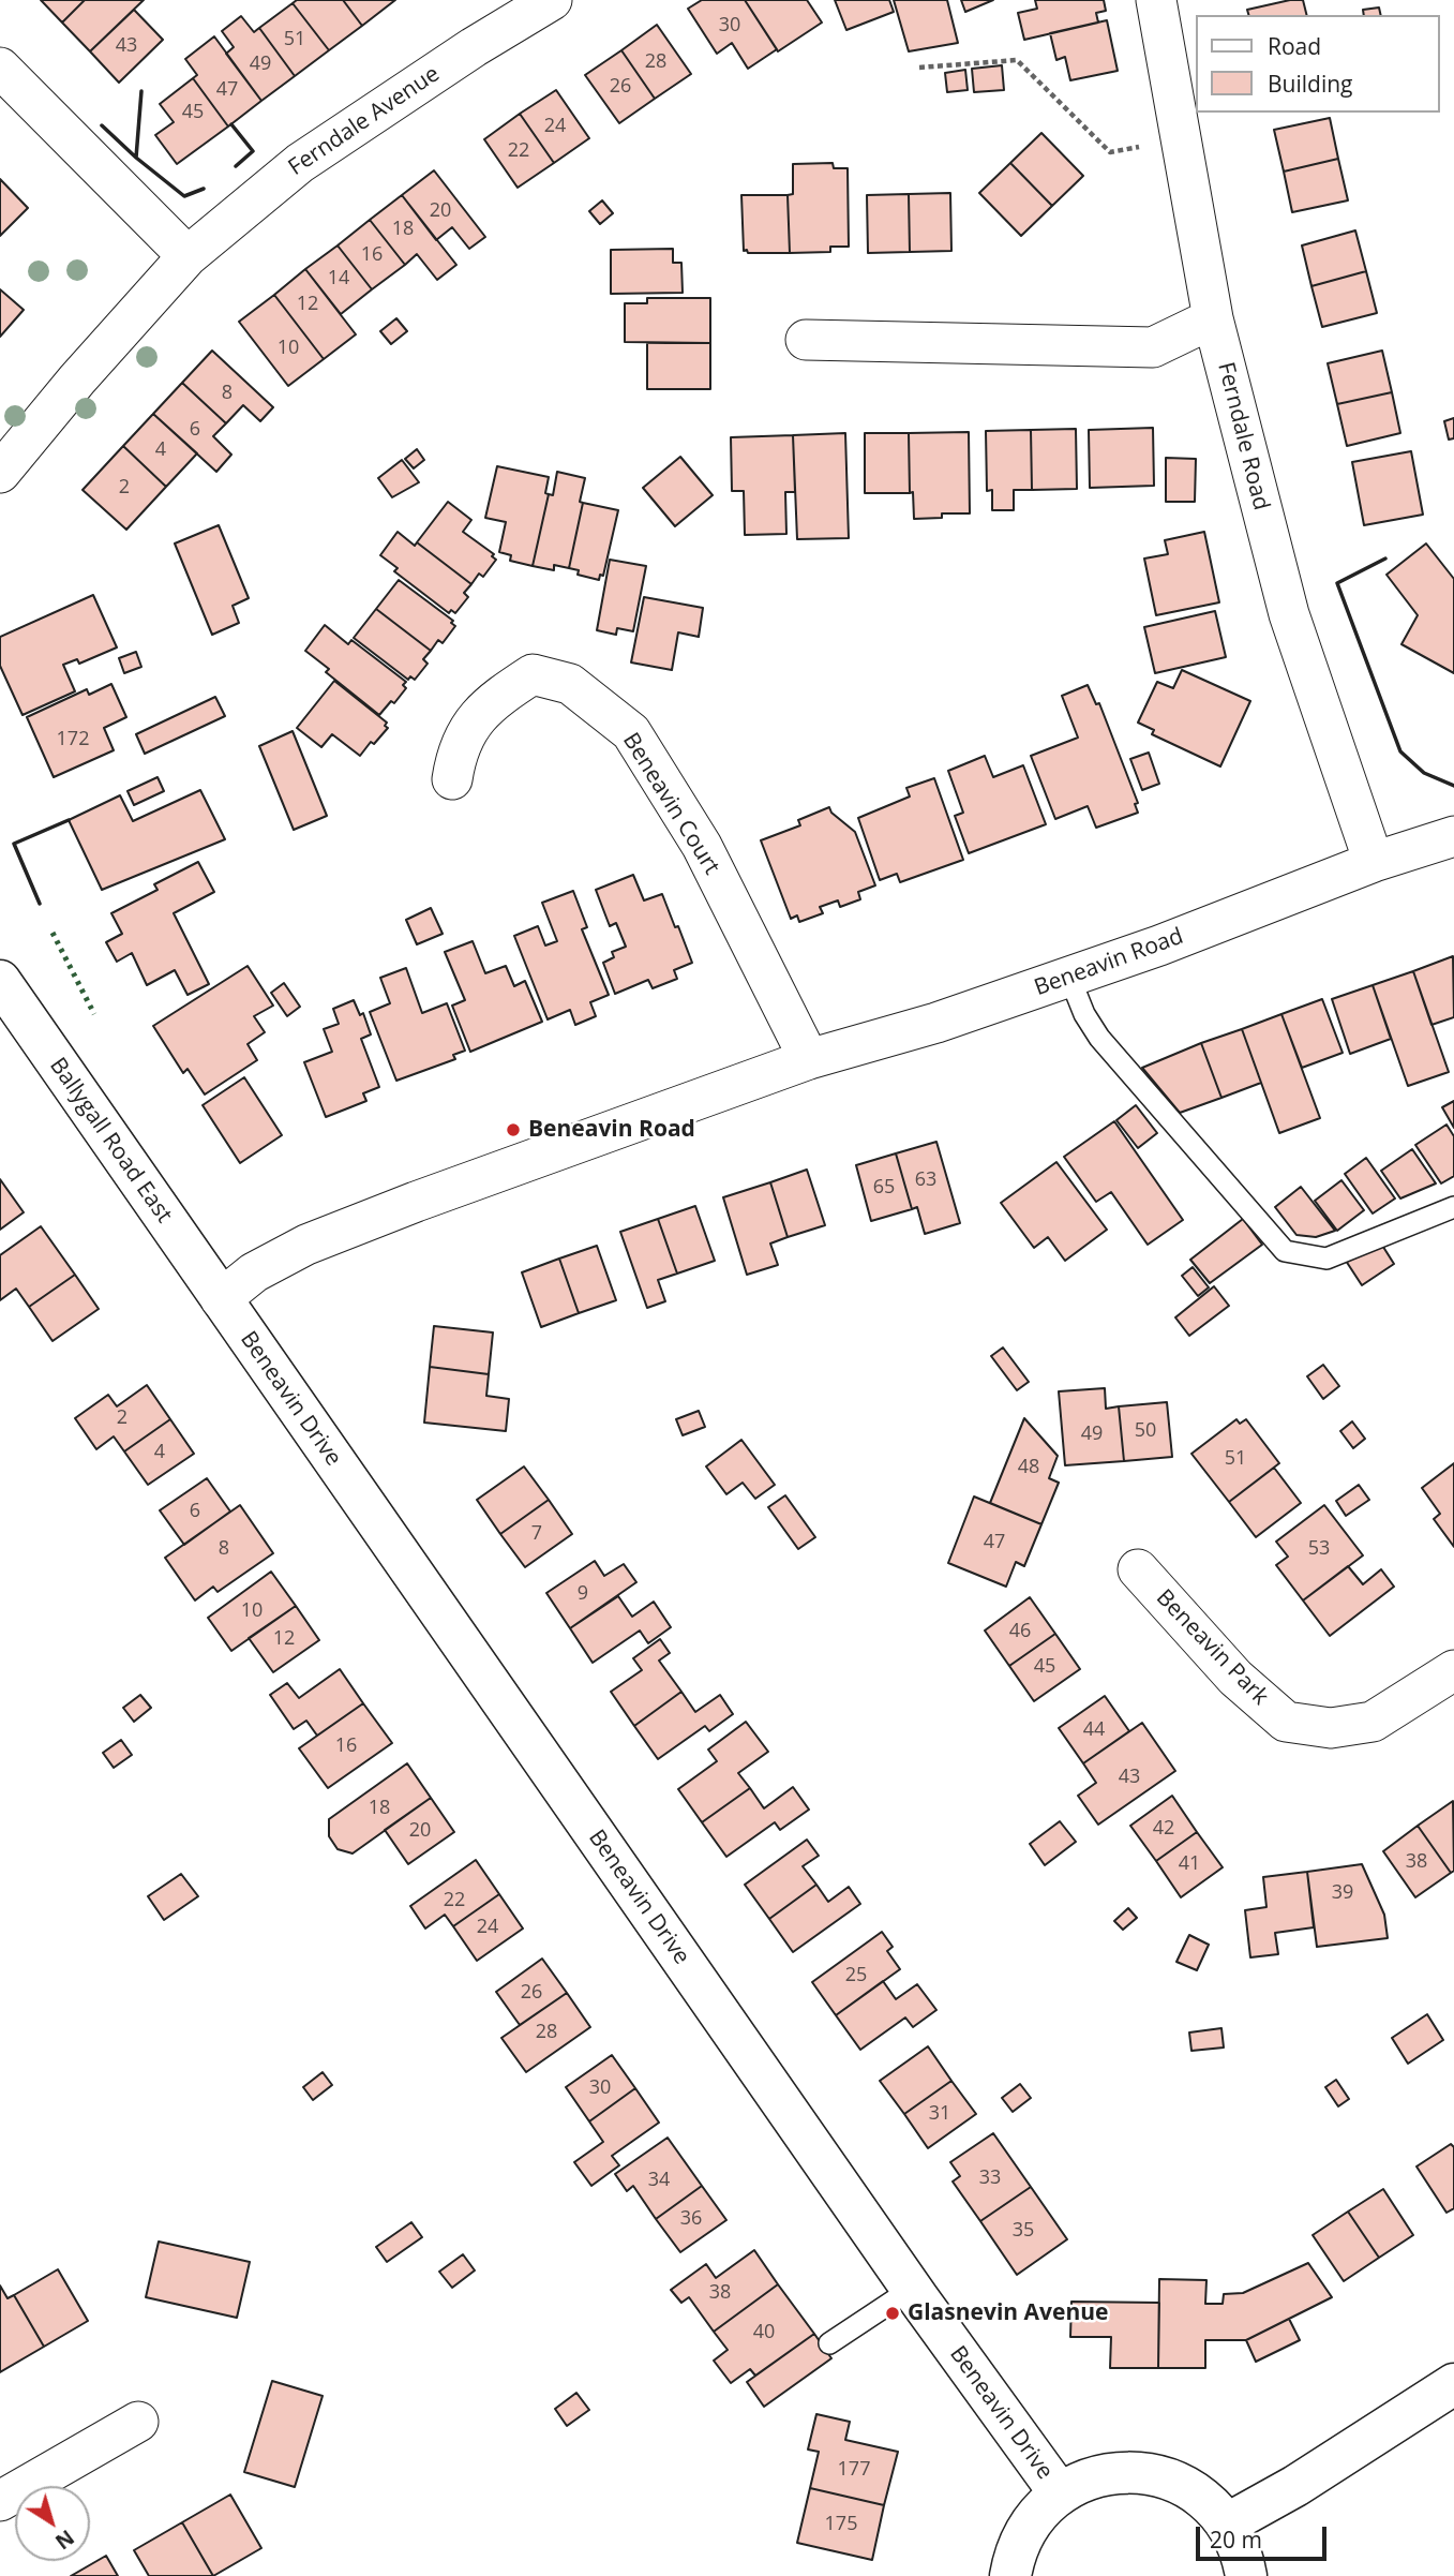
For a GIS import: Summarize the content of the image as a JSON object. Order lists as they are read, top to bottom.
{
  "streets": {
    "street": [
      "Ferndale Avenue",
      "Ferndale Road",
      "Beneavin Court",
      "Beneavin Road",
      "Ballygall Road East",
      "Beneavin Drive",
      "Beneavin Park"
    ]
  },
  "crossings": [
    ["Ferndale Road", "Beneavin Road"],
    ["Beneavin Court", "Beneavin Road"],
    ["Beneavin Road", "Ballygall Road East"],
    ["Beneavin Road", "Beneavin Drive"],
    ["Ballygall Road East", "Beneavin Drive"]
  ],
  "places": ["Beneavin Road", "Glasnevin Avenue"],
  "house_numbers": [
    "30",
    "51",
    "43",
    "28",
    "49",
    "26",
    "47",
    "45",
    "24",
    "22",
    "20",
    "18",
    "16",
    "14",
    "12",
    "10",
    "8",
    "6",
    "4",
    "2",
    "172",
    "63",
    "65",
    "2",
    "50",
    "49",
    "4",
    "51",
    "48",
    "6",
    "7",
    "47",
    "8",
    "53",
    "9",
    "10",
    "46",
    "12",
    "45",
    "44",
    "16",
    "43",
    "18",
    "42",
    "20",
    "38",
    "41",
    "39",
    "22",
    "24",
    "25",
    "26",
    "28",
    "30",
    "31",
    "33",
    "34",
    "36",
    "35",
    "38",
    "40",
    "177",
    "175"
  ],
  "legend": ["Road", "Building"],
  "scale_bar": "20 m",
  "north": "bottom right"
}
